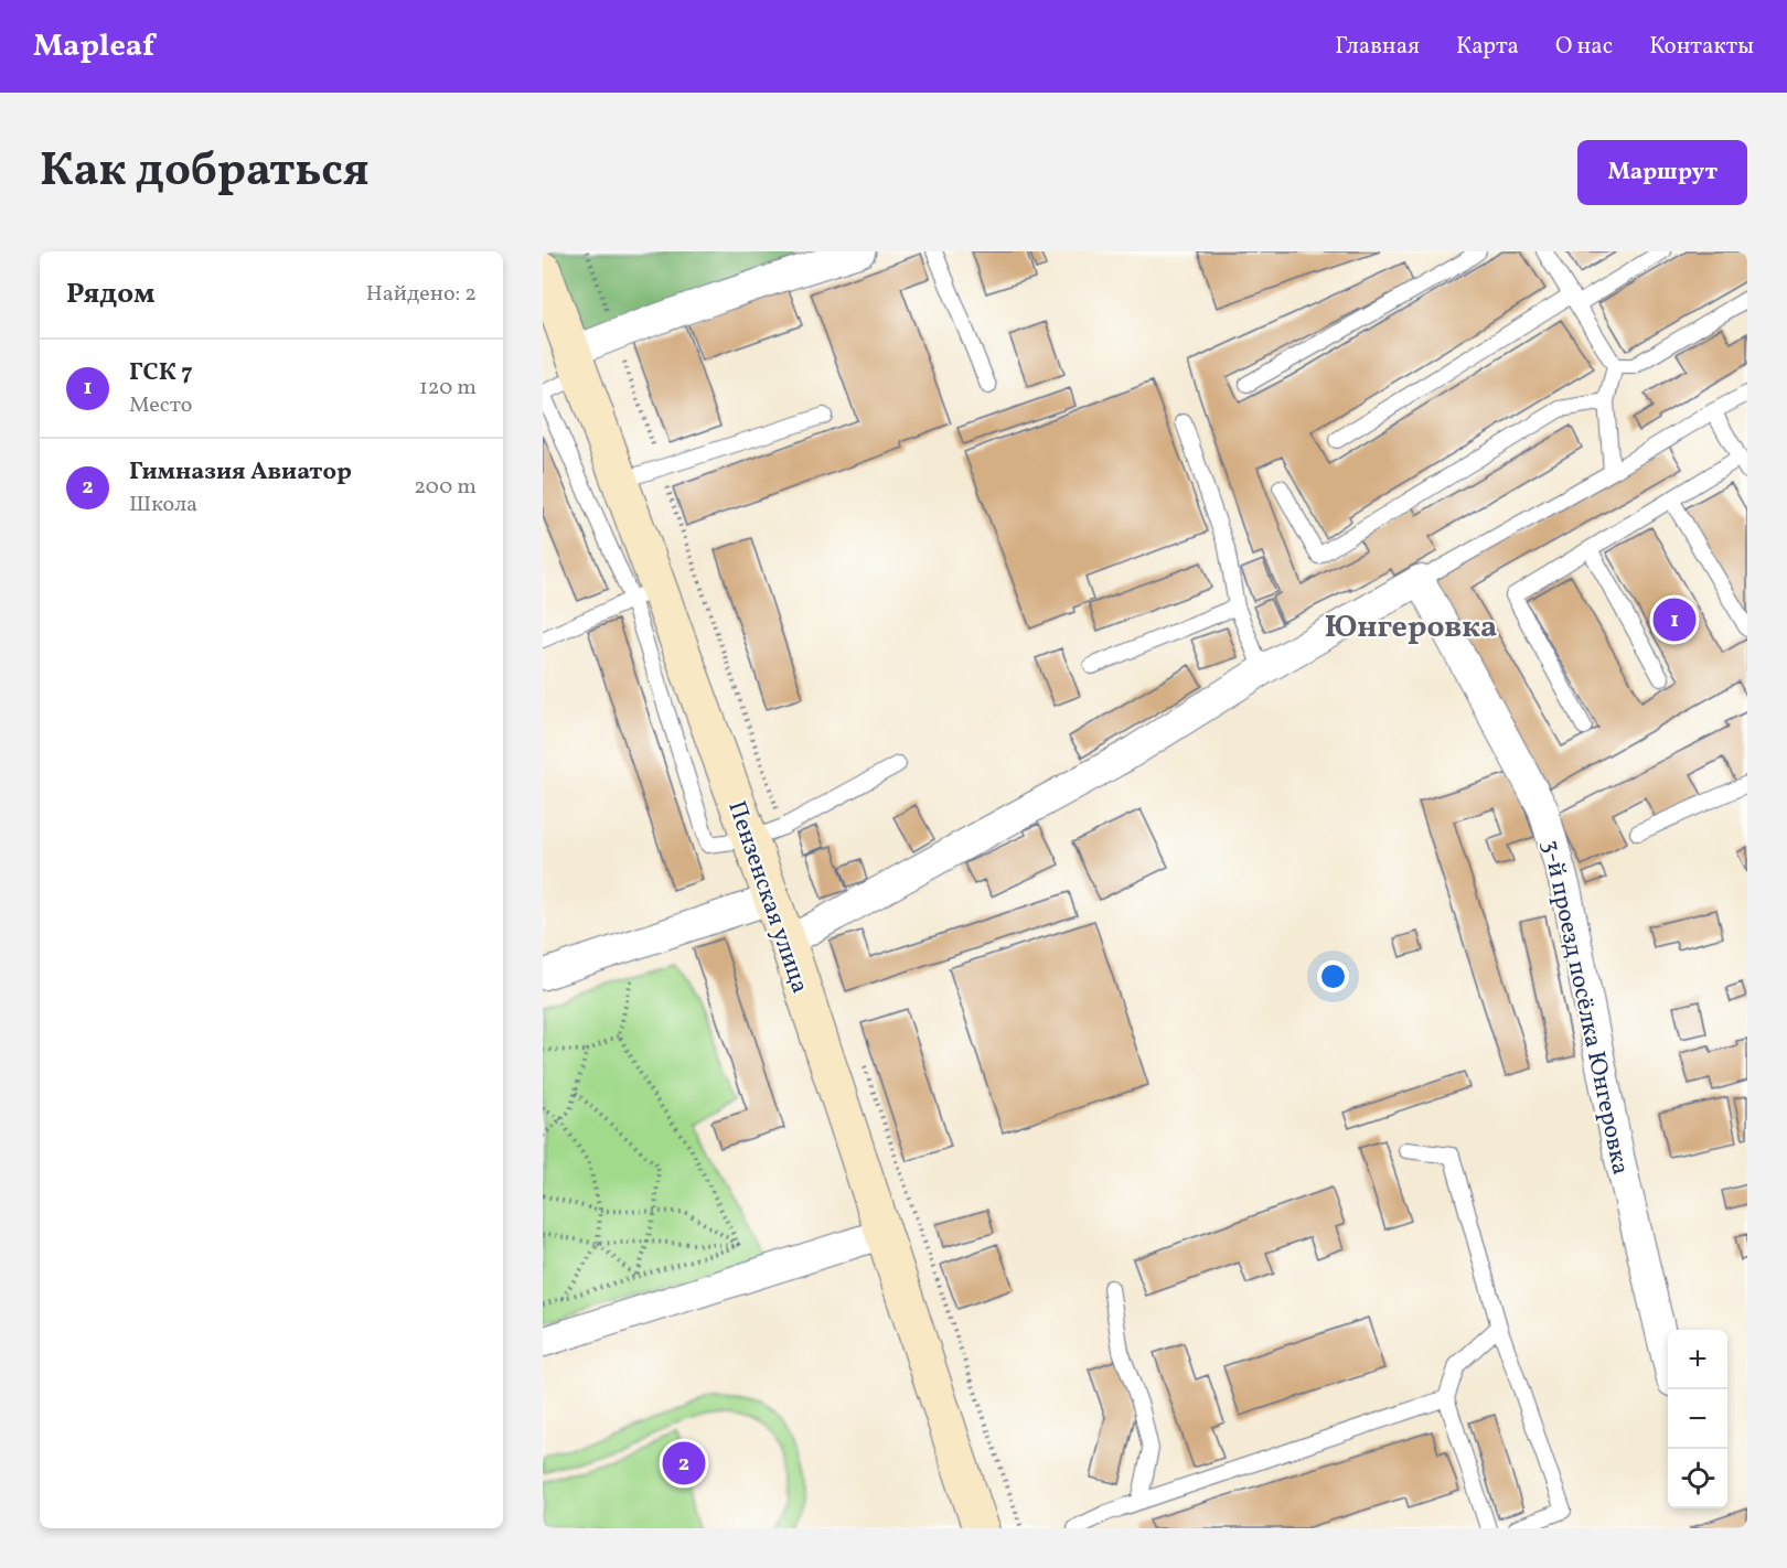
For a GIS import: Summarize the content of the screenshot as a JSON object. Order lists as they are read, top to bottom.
{
  "streets": {
    "street": ["Пензенская улица", "3-й проезд посёлка Юнгеровка"]
  },
  "districts": ["Юнгеровка"],
  "page": {
    "header": "Mapleaf",
    "nav": [
      "Главная",
      "Карта",
      "О нас",
      "Контакты"
    ],
    "title": "Как добраться",
    "buttons": "Маршрут",
    "heading": ["Рядом", "Найдено: 2"],
    "list": [
      {
        "mark": "1",
        "name": "ГСК 7",
        "note": "Место",
        "value": "120 m"
      },
      {
        "mark": "2",
        "name": "Гимназия Авиатор",
        "note": "Школа",
        "value": "200 m"
      }
    ],
    "pins": ["1", "2"],
    "map_buttons": ["+", "−"]
  }
}
